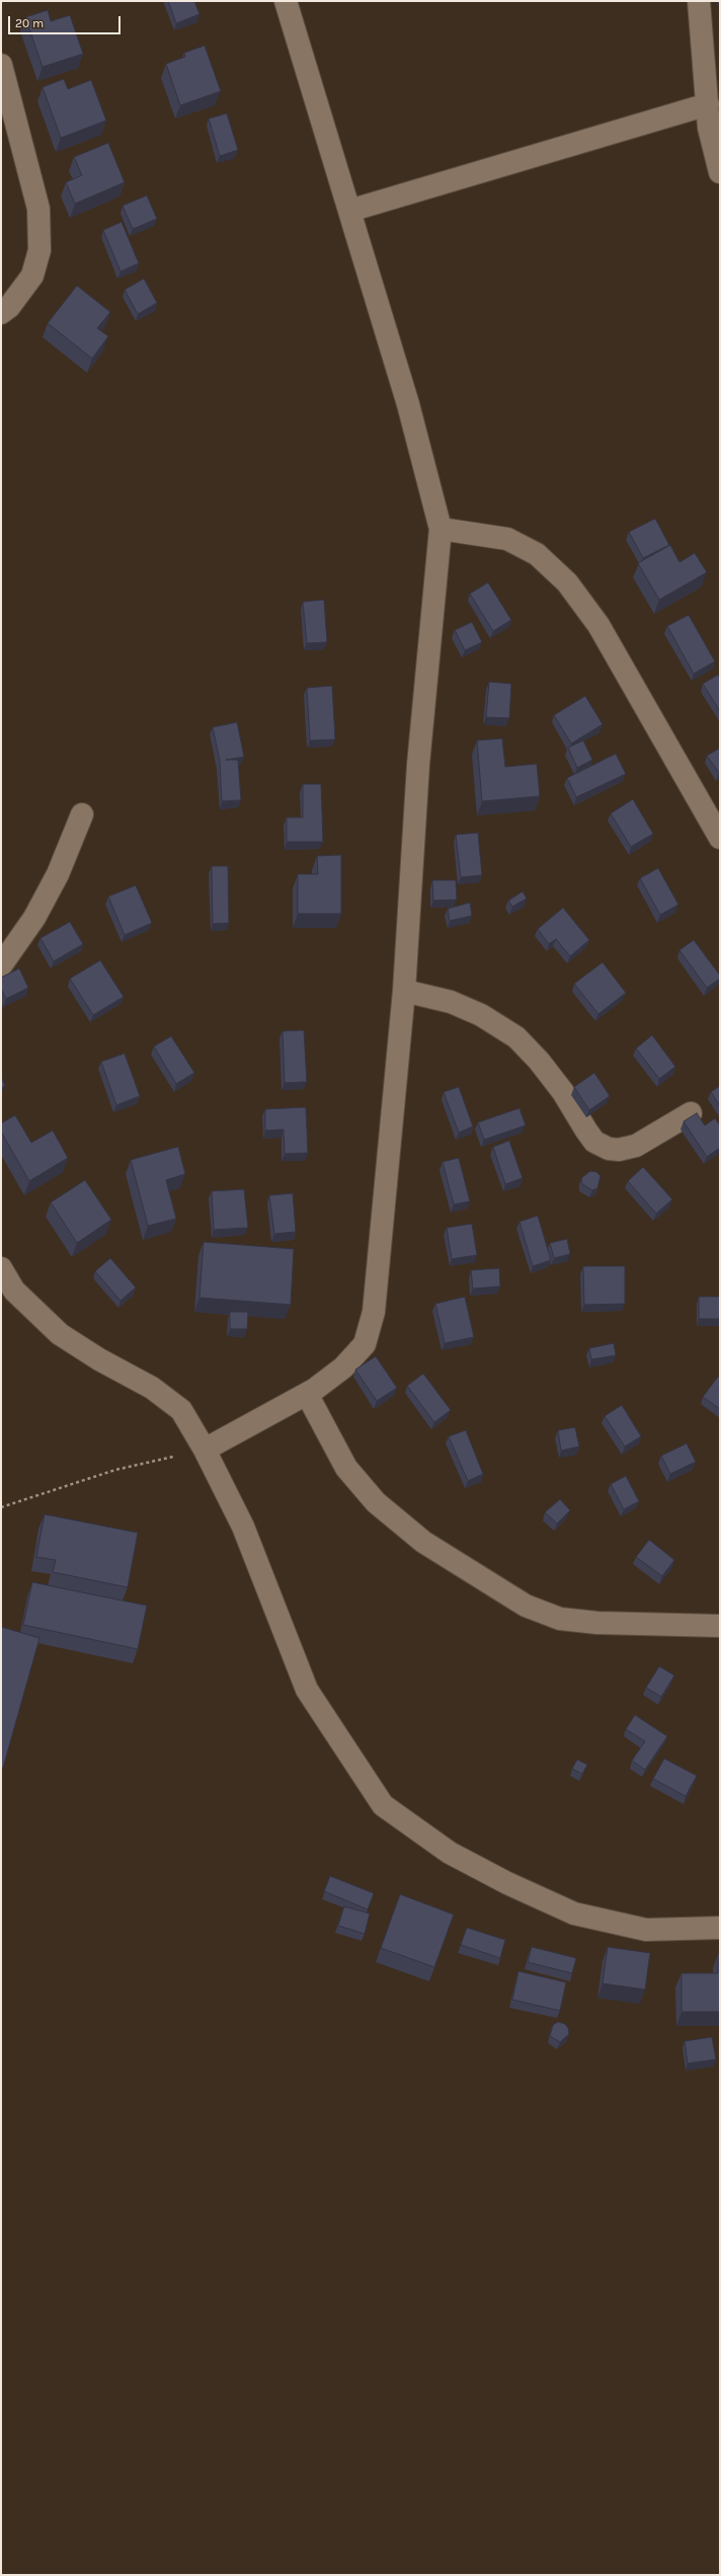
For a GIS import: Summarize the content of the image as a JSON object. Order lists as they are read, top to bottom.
{
  "scale_bar": "20 m"
}
